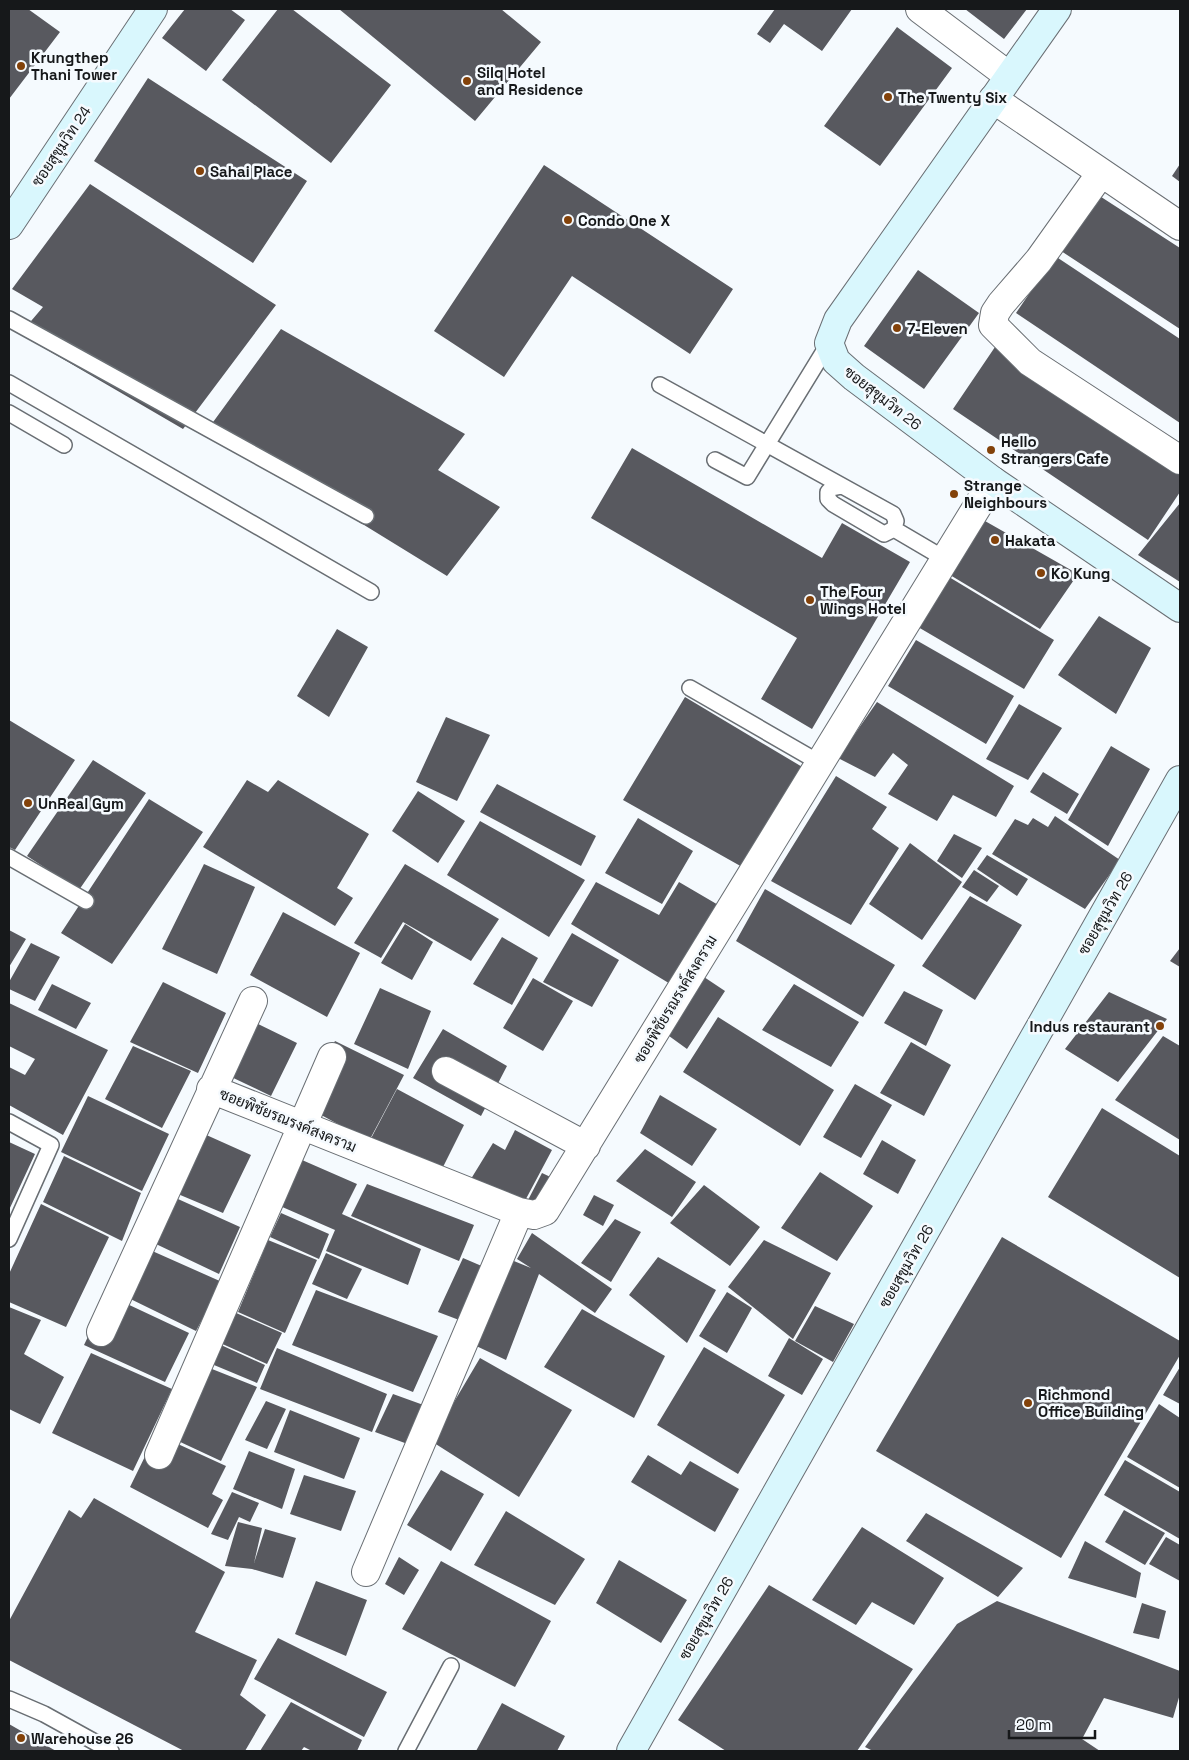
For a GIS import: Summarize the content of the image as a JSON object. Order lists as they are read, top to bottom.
{
  "streets": {
    "street": ["ซอยสุขุมวิท 24", "ซอยสุขุมวิท 26", "ซอยพิชัยรณรงค์สงคราม"]
  },
  "crossings": [
    ["ซอยสุขุมวิท 26", "ซอยพิชัยรณรงค์สงคราม"]
  ],
  "places": [
    "Krungthep Thani Tower",
    "Silq Hotel and Residence",
    "The Twenty Six",
    "Sahai Place",
    "Condo One X",
    "7-Eleven",
    "Hello Strangers Cafe",
    "Strange Neighbours",
    "Hakata",
    "Ko Kung",
    "The Four Wings Hotel",
    "UnReal Gym",
    "Indus restaurant",
    "Richmond Office Building",
    "Warehouse 26"
  ],
  "scale_bar": "20 m"
}
